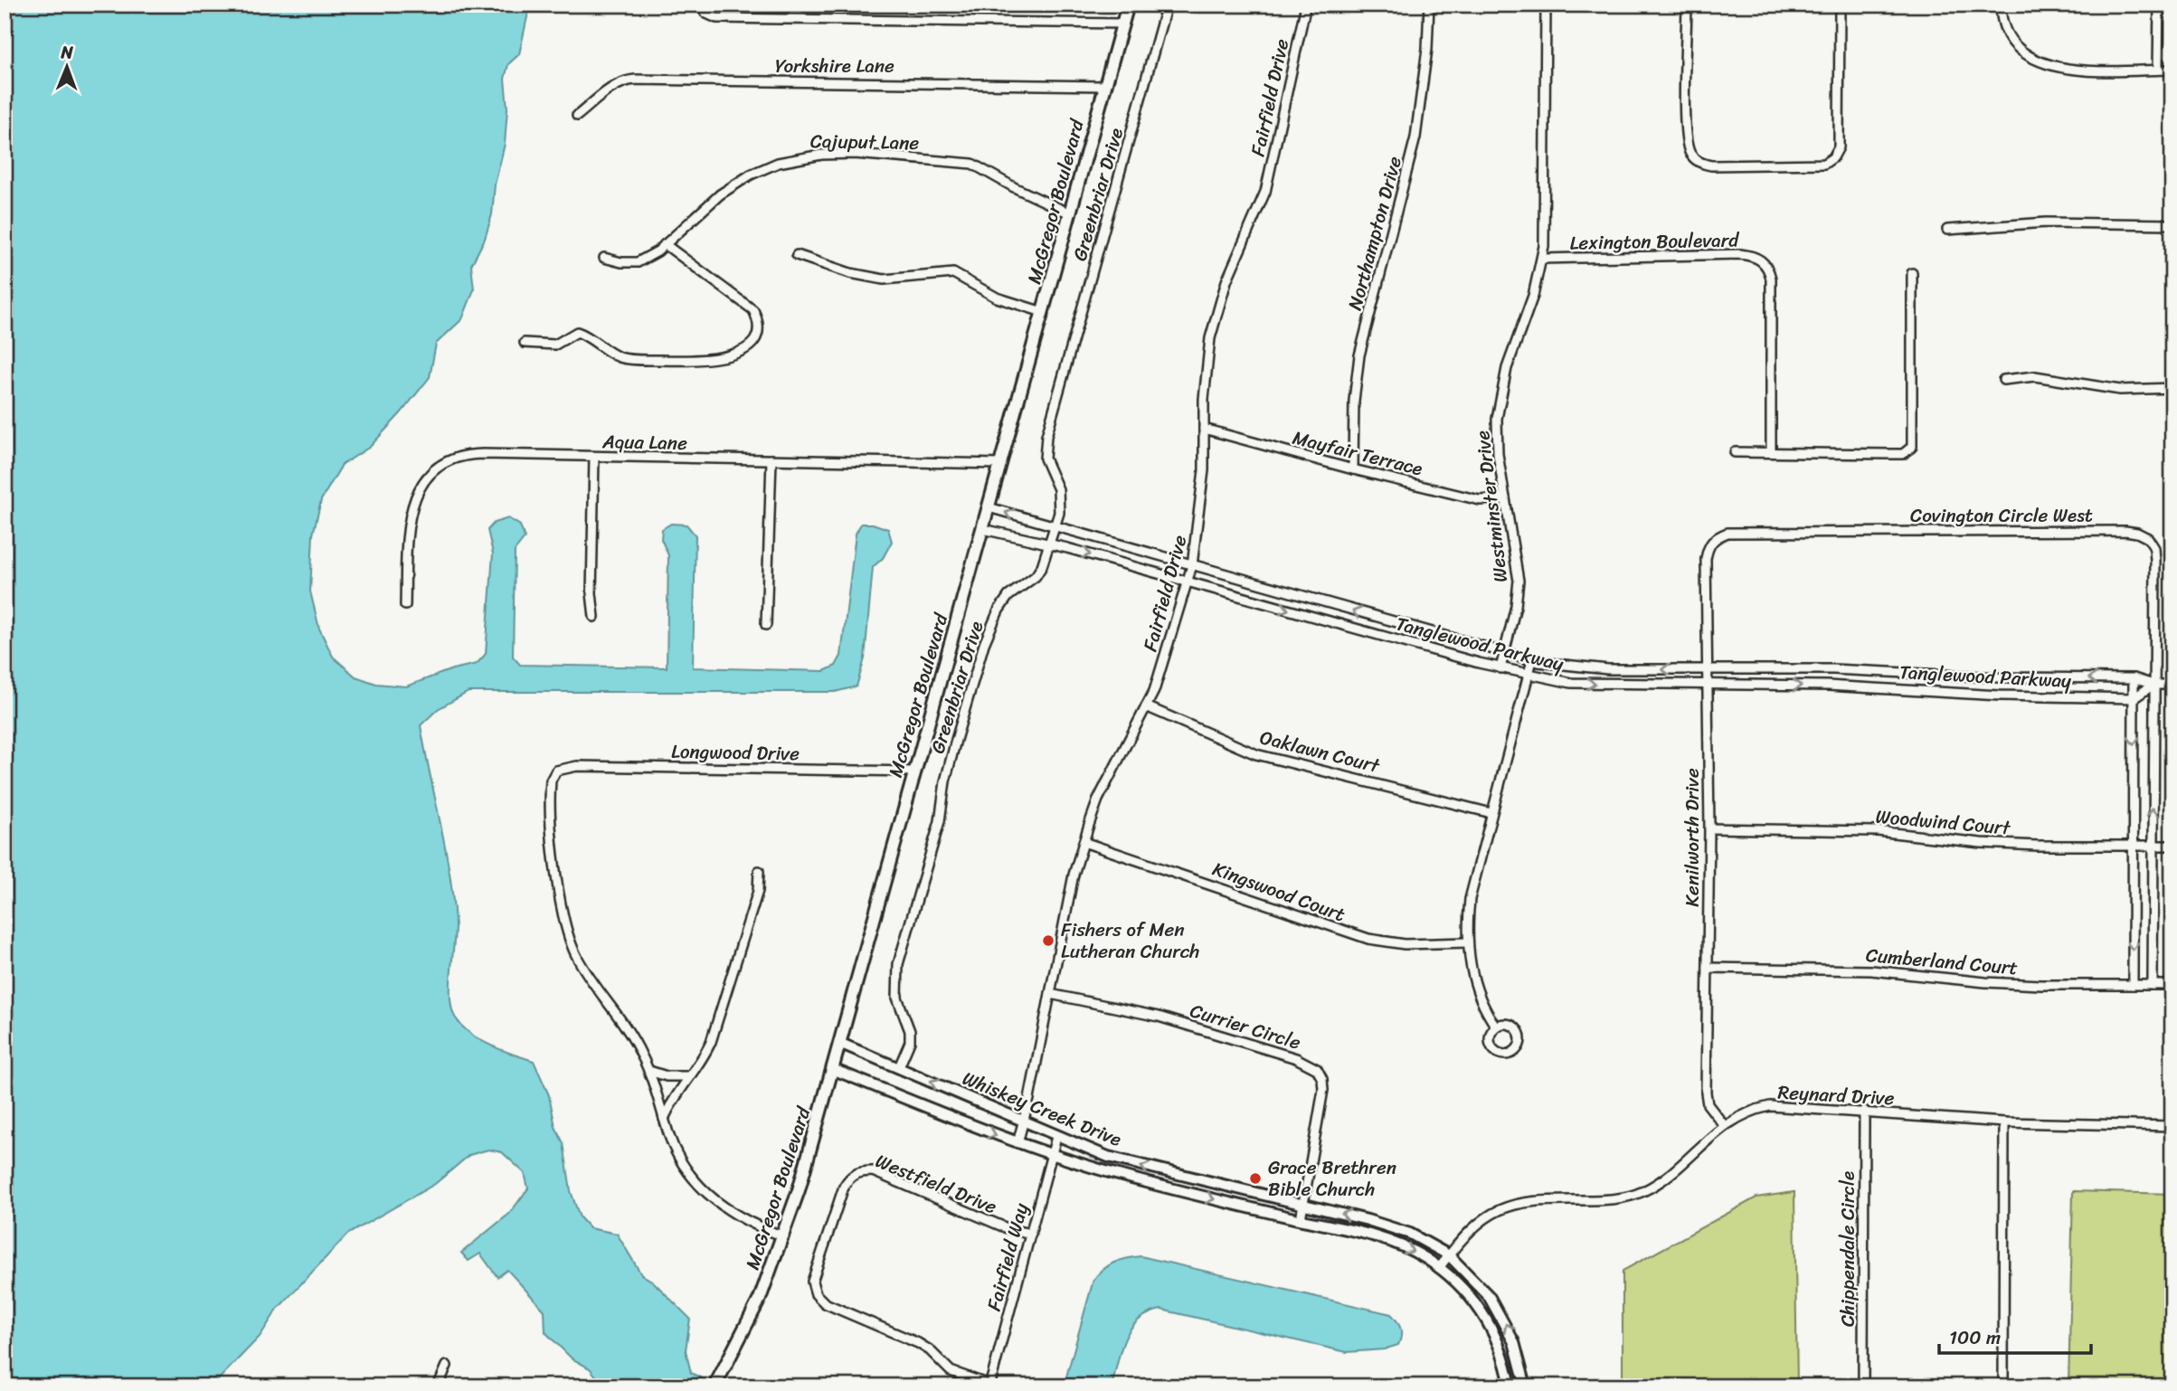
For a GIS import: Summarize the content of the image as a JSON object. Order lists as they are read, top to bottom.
{
  "streets": {
    "main road": ["McGregor Boulevard"],
    "street": [
      "Yorkshire Lane",
      "Fairfield Drive",
      "Cajuput Lane",
      "Greenbriar Drive",
      "Northampton Drive",
      "Lexington Boulevard",
      "Aqua Lane",
      "Mayfair Terrace",
      "Westminster Drive",
      "Covington Circle West",
      "Tanglewood Parkway",
      "Oaklawn Court",
      "Longwood Drive",
      "Woodwind Court",
      "Kenilworth Drive",
      "Kingswood Court",
      "Cumberland Court",
      "Currier Circle",
      "Reynard Drive",
      "Whiskey Creek Drive",
      "Westfield Drive",
      "Chippendale Circle",
      "Fairfield Way"
    ]
  },
  "crossings": [
    ["Yorkshire Lane", "McGregor Boulevard"],
    ["Fairfield Drive", "Mayfair Terrace"],
    ["Fairfield Drive", "Tanglewood Parkway"],
    ["Fairfield Drive", "Oaklawn Court"],
    ["Fairfield Drive", "Kingswood Court"],
    ["Fairfield Drive", "Currier Circle"],
    ["Fairfield Drive", "Whiskey Creek Drive"],
    ["Cajuput Lane", "McGregor Boulevard"],
    ["Greenbriar Drive", "Tanglewood Parkway"],
    ["Greenbriar Drive", "Whiskey Creek Drive"],
    ["McGregor Boulevard", "Aqua Lane"],
    ["McGregor Boulevard", "Tanglewood Parkway"],
    ["McGregor Boulevard", "Longwood Drive"],
    ["McGregor Boulevard", "Whiskey Creek Drive"],
    ["Northampton Drive", "Mayfair Terrace"],
    ["Lexington Boulevard", "Westminster Drive"],
    ["Mayfair Terrace", "Westminster Drive"],
    ["Westminster Drive", "Tanglewood Parkway"],
    ["Covington Circle West", "Tanglewood Parkway"],
    ["Covington Circle West", "Kenilworth Drive"],
    ["Tanglewood Parkway", "Kenilworth Drive"],
    ["Woodwind Court", "Kenilworth Drive"],
    ["Kenilworth Drive", "Cumberland Court"],
    ["Kenilworth Drive", "Reynard Drive"],
    ["Currier Circle", "Whiskey Creek Drive"],
    ["Reynard Drive", "Whiskey Creek Drive"],
    ["Reynard Drive", "Chippendale Circle"],
    ["Whiskey Creek Drive", "Fairfield Way"],
    ["Westfield Drive", "Fairfield Way"]
  ],
  "places": ["Fishers of Men Lutheran Church", "Grace Brethren Bible Church"],
  "scale_bar": "100 m",
  "north": "top"
}
